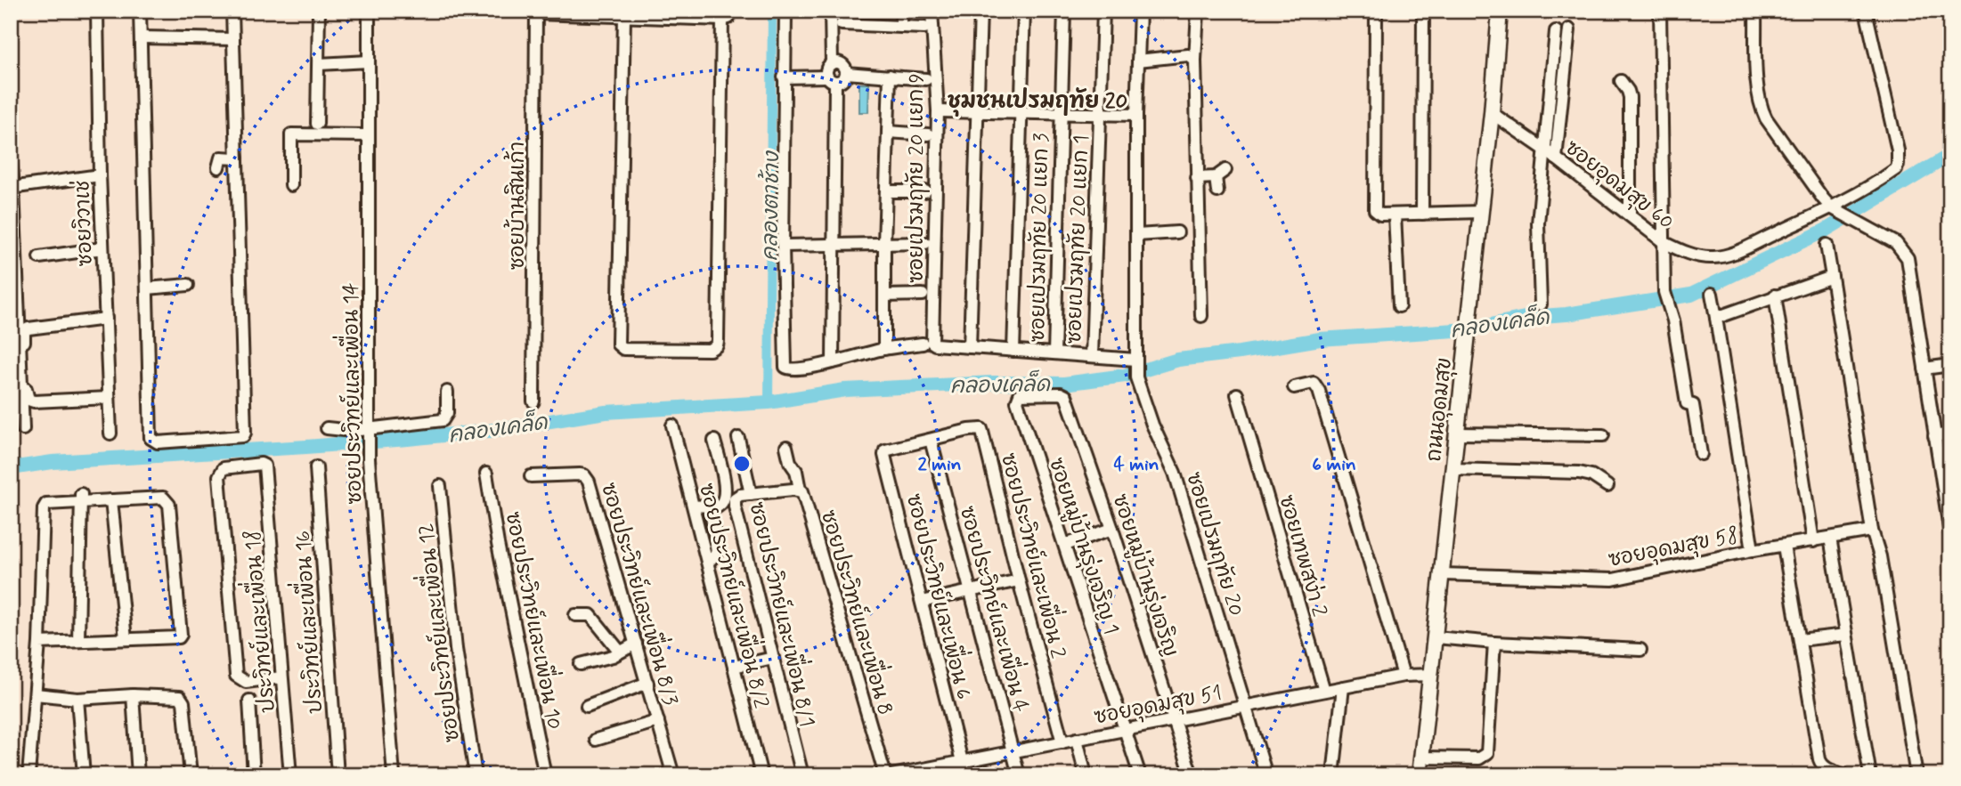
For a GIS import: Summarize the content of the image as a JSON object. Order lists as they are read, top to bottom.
{
  "streets": {
    "main road": ["ถนนอุดมสุข"],
    "street": [
      "ซอยเปรมฤทัย 20 แยก 9",
      "ซอยอุดมสุข 60",
      "ซอยบ้านสินเก้า",
      "ซอยวิวาเช่",
      "ซอยเปรมฤทัย 20 แยก 3",
      "ซอยเปรมฤทัย 20 แยก 1",
      "ซอยประวิทย์และเพื่อน 14",
      "ซอยเปรมฤทัย 20",
      "ซอยหมู่บ้านรุ่งเจริญ 1",
      "ซอยอุดมสุข 58",
      "ซอยประวิทย์และเพื่อน 2",
      "ซอยเทพสง่า 2",
      "ซอยหมู่บ้านรุ่งเจริญ",
      "ซอยประวิทย์และเพื่อน 8/3",
      "ซอยประวิทย์และเพื่อน 8/2",
      "ซอยประวิทย์และเพื่อน 6",
      "ซอยประวิทย์และเพื่อน 4",
      "ซอยประวิทย์และเพื่อน 8",
      "ซอยประวิทย์และเพื่อน 8/1",
      "ซอยประวิทย์และเพื่อน 10",
      "ประวิทย์และเพื่อน 18",
      "ประวิทย์และเพื่อน 16",
      "ซอยประวิทย์และเพื่อน 12",
      "ซอยอุดมสุข 51"
    ]
  },
  "crossings": [
    ["ซอยอุดมสุข 60", "ถนนอุดมสุข"],
    ["ถนนอุดมสุข", "ซอยอุดมสุข 58"],
    ["ถนนอุดมสุข", "ซอยอุดมสุข 51"],
    ["ซอยเปรมฤทัย 20", "ซอยอุดมสุข 51"],
    ["ซอยหมู่บ้านรุ่งเจริญ 1", "ซอยหมู่บ้านรุ่งเจริญ"],
    ["ซอยหมู่บ้านรุ่งเจริญ 1", "ซอยอุดมสุข 51"],
    ["ซอยประวิทย์และเพื่อน 2", "ซอยประวิทย์และเพื่อน 6"],
    ["ซอยประวิทย์และเพื่อน 2", "ซอยประวิทย์และเพื่อน 4"],
    ["ซอยประวิทย์และเพื่อน 2", "ซอยอุดมสุข 51"],
    ["ซอยเทพสง่า 2", "ซอยอุดมสุข 51"],
    ["ซอยหมู่บ้านรุ่งเจริญ", "ซอยอุดมสุข 51"],
    ["ซอยประวิทย์และเพื่อน 6", "ซอยประวิทย์และเพื่อน 4"],
    ["ซอยประวิทย์และเพื่อน 6", "ซอยอุดมสุข 51"],
    ["ซอยประวิทย์และเพื่อน 4", "ซอยอุดมสุข 51"],
    ["ซอยประวิทย์และเพื่อน 8", "ซอยประวิทย์และเพื่อน 8/1"]
  ],
  "districts": ["ชุมชนเปรมฤทัย 20"],
  "water": ["คลองตาช้าง", "คลองเคล็ด"],
  "rings": ["2 min", "4 min", "6 min"]
}
